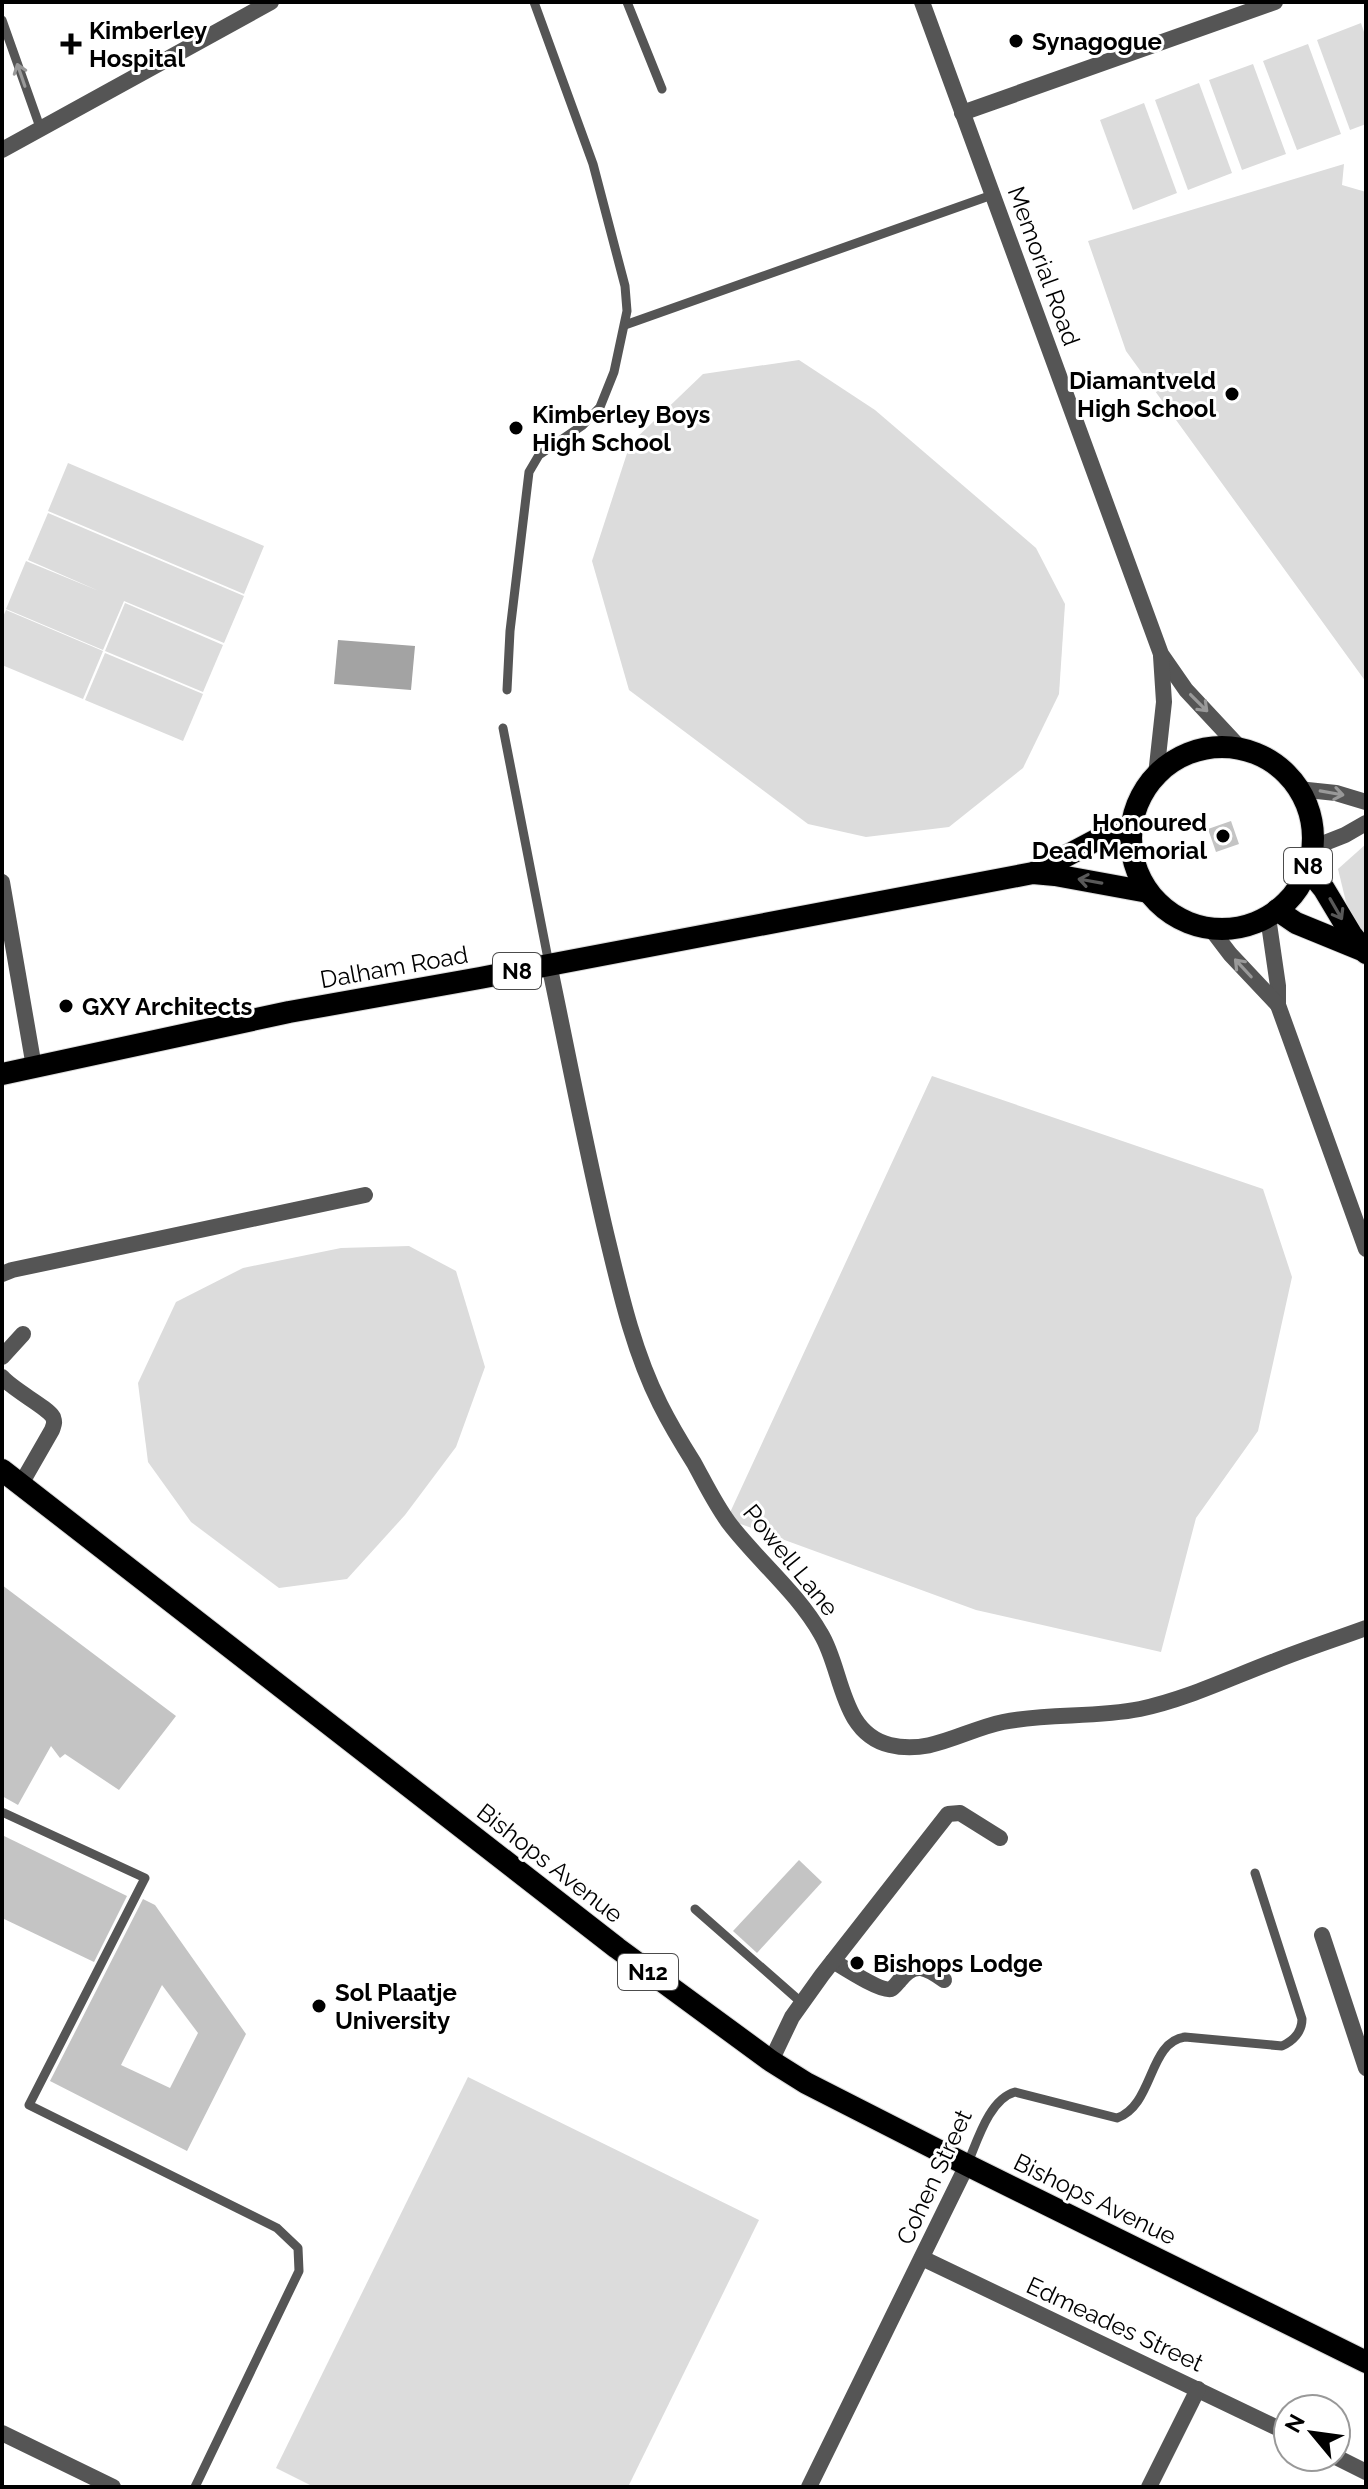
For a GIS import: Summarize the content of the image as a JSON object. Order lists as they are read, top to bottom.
{
  "streets": {
    "highway": [
      "N8",
      "Dalham Road",
      "Bishops Avenue",
      "N12"
    ],
    "street": [
      "Memorial Road",
      "Powell Lane",
      "Cohen Street",
      "Edmeades Street"
    ]
  },
  "crossings": [
    ["Memorial Road", "N8"],
    ["Memorial Road", "Dalham Road"],
    ["N8", "Dalham Road"],
    ["Dalham Road", "Powell Lane"],
    ["Bishops Avenue", "Cohen Street"],
    ["Cohen Street", "Edmeades Street"]
  ],
  "places": {
    "other": [
      "Synagogue",
      "Diamantveld High School",
      "Kimberley Boys High School",
      "Honoured Dead Memorial",
      "GXY Architects",
      "Bishops Lodge",
      "Sol Plaatje University"
    ],
    "health": ["Kimberley Hospital"]
  },
  "north": "top left"
}
